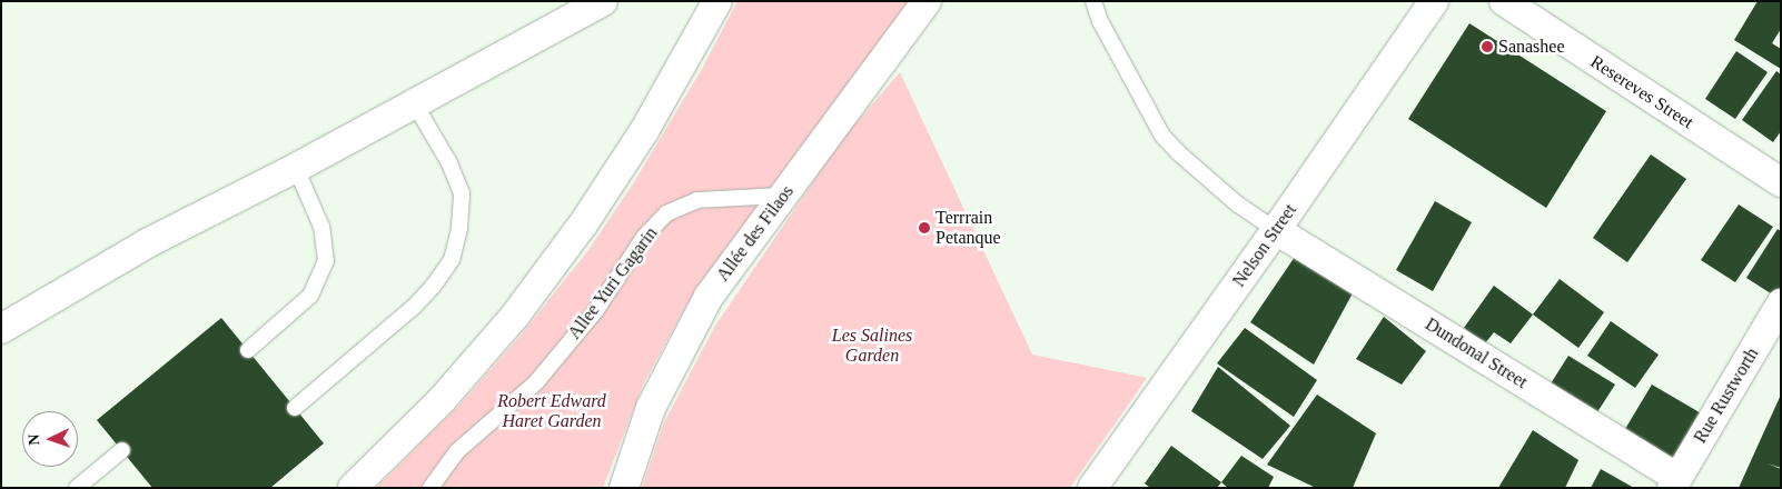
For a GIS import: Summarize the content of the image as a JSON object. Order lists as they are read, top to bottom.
{
  "streets": {
    "street": [
      "Resereves Street",
      "Allée des Filaos",
      "Nelson Street",
      "Dundonal Street",
      "Rue Rustworth"
    ],
    "lane": ["Allee Yuri Gagarin"]
  },
  "crossings": [
    ["Allée des Filaos", "Allee Yuri Gagarin"],
    ["Nelson Street", "Dundonal Street"],
    ["Dundonal Street", "Rue Rustworth"]
  ],
  "parks": ["Les Salines Garden", "Robert Edward Haret Garden"],
  "places": ["Sanashee", "Terrrain Petanque"],
  "north": "left"
}
